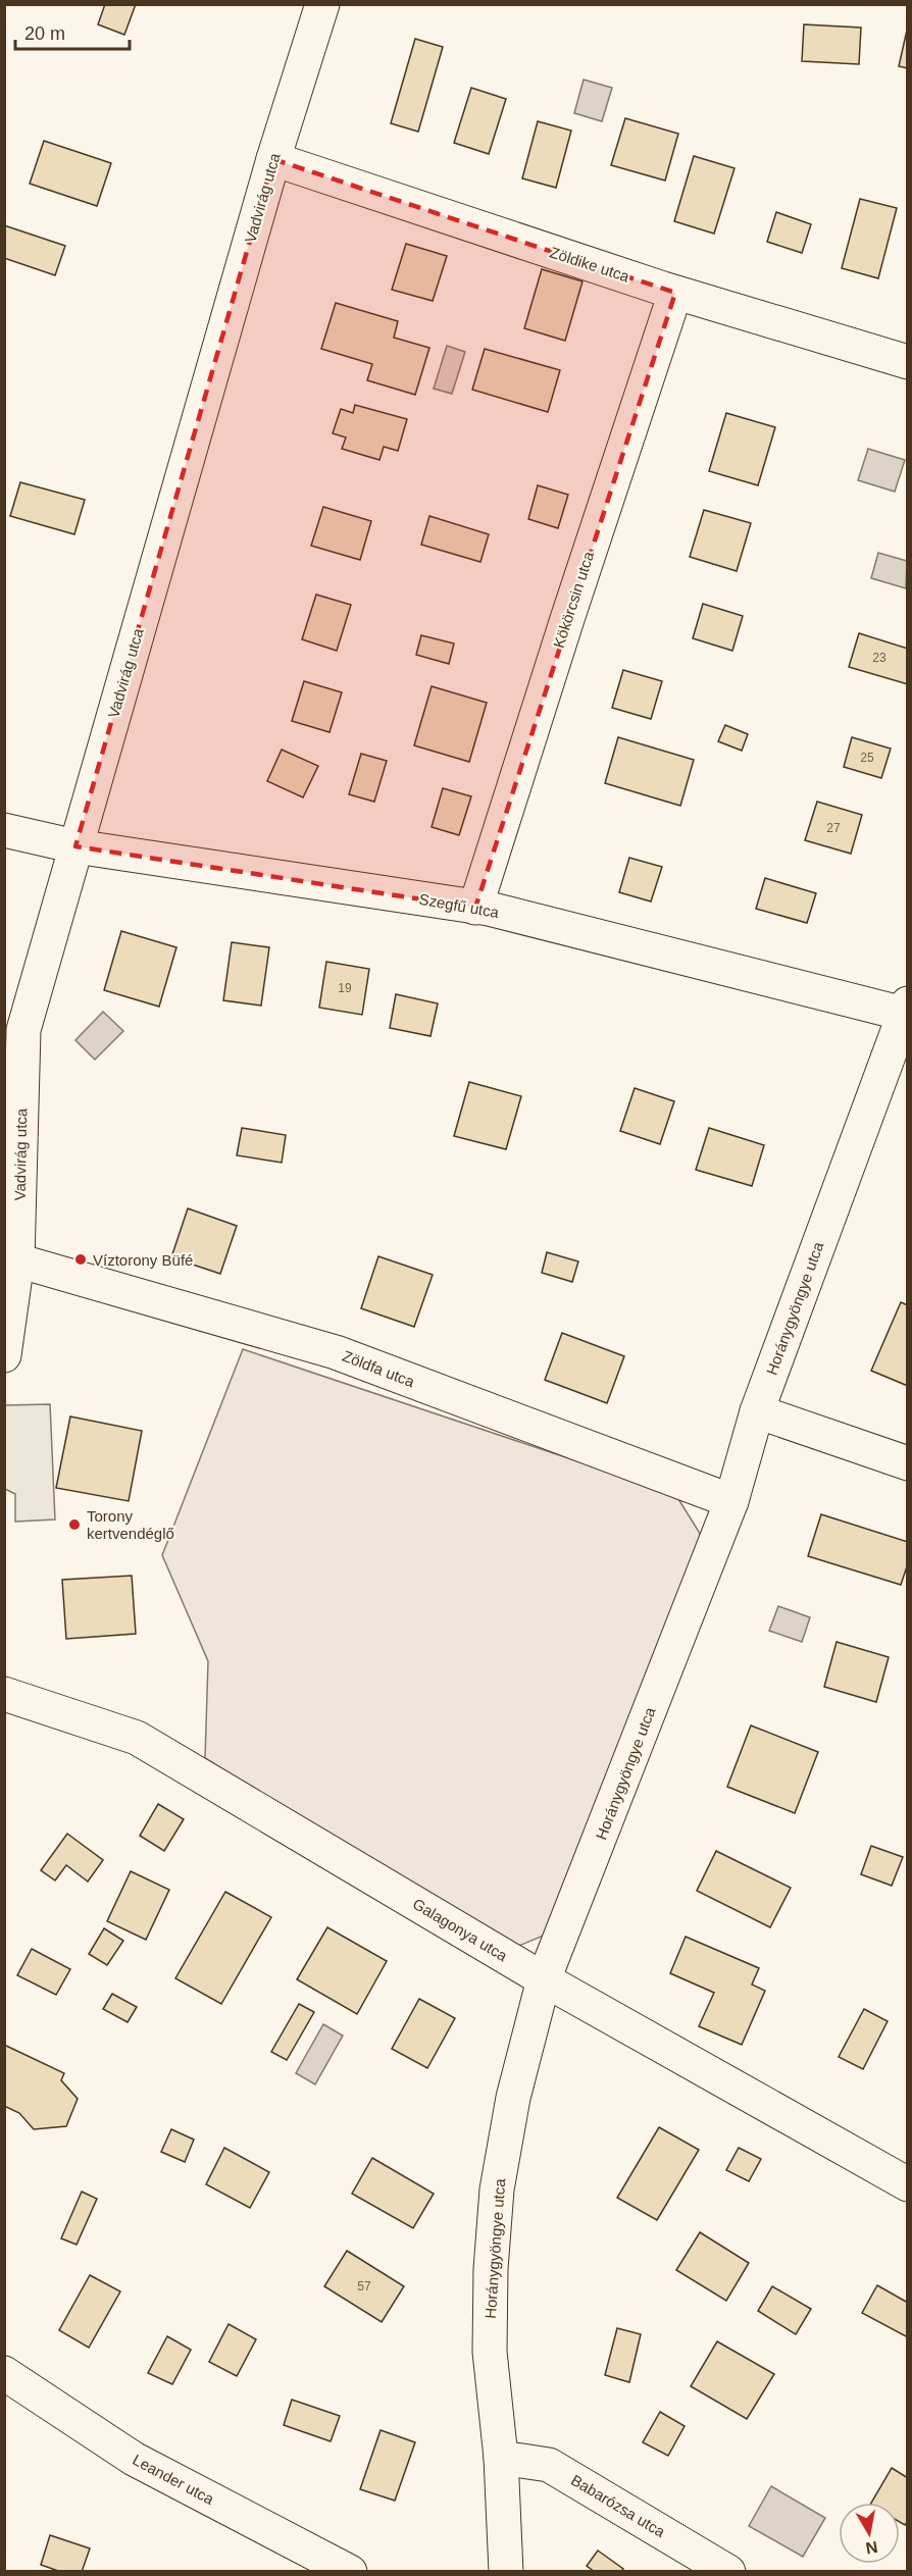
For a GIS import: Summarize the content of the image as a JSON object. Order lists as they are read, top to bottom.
{
  "streets": {
    "street": [
      "Vadvirág utca",
      "Zöldike utca",
      "Kökörcsin utca",
      "Szegfű utca",
      "Horánygyöngye utca",
      "Zöldfa utca",
      "Galagonya utca",
      "Leander utca",
      "Babarózsa utca"
    ]
  },
  "crossings": [
    ["Vadvirág utca", "Zöldike utca"],
    ["Vadvirág utca", "Szegfű utca"],
    ["Vadvirág utca", "Zöldfa utca"],
    ["Zöldike utca", "Kökörcsin utca"],
    ["Kökörcsin utca", "Szegfű utca"],
    ["Szegfű utca", "Horánygyöngye utca"],
    ["Horánygyöngye utca", "Zöldfa utca"],
    ["Horánygyöngye utca", "Galagonya utca"],
    ["Horánygyöngye utca", "Babarózsa utca"]
  ],
  "places": ["Víztorony Büfé", "Torony kertvendéglő"],
  "house_numbers": [
    "23",
    "25",
    "27",
    "19",
    "57"
  ],
  "scale_bar": "20 m",
  "north": "bottom"
}
